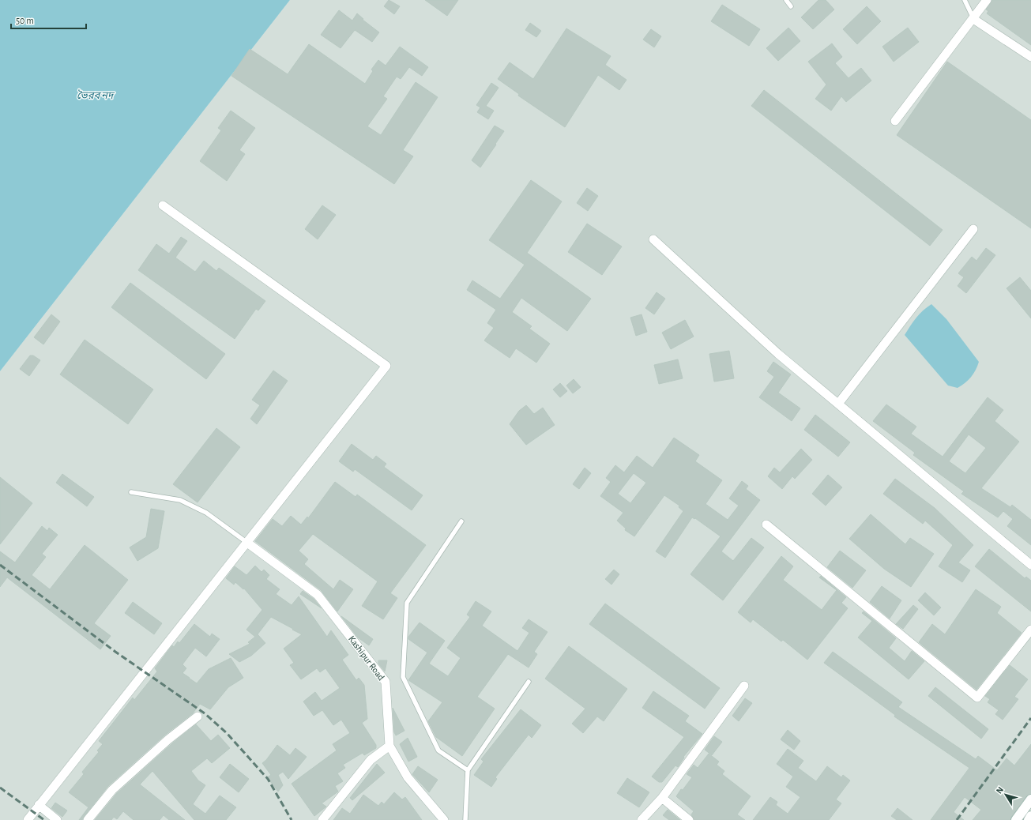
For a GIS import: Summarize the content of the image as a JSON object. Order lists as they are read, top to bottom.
{
  "streets": {
    "street": ["Kashipur Road"]
  },
  "water": ["ভৈরব নদ"],
  "scale_bar": "50 m",
  "north": "top left"
}
